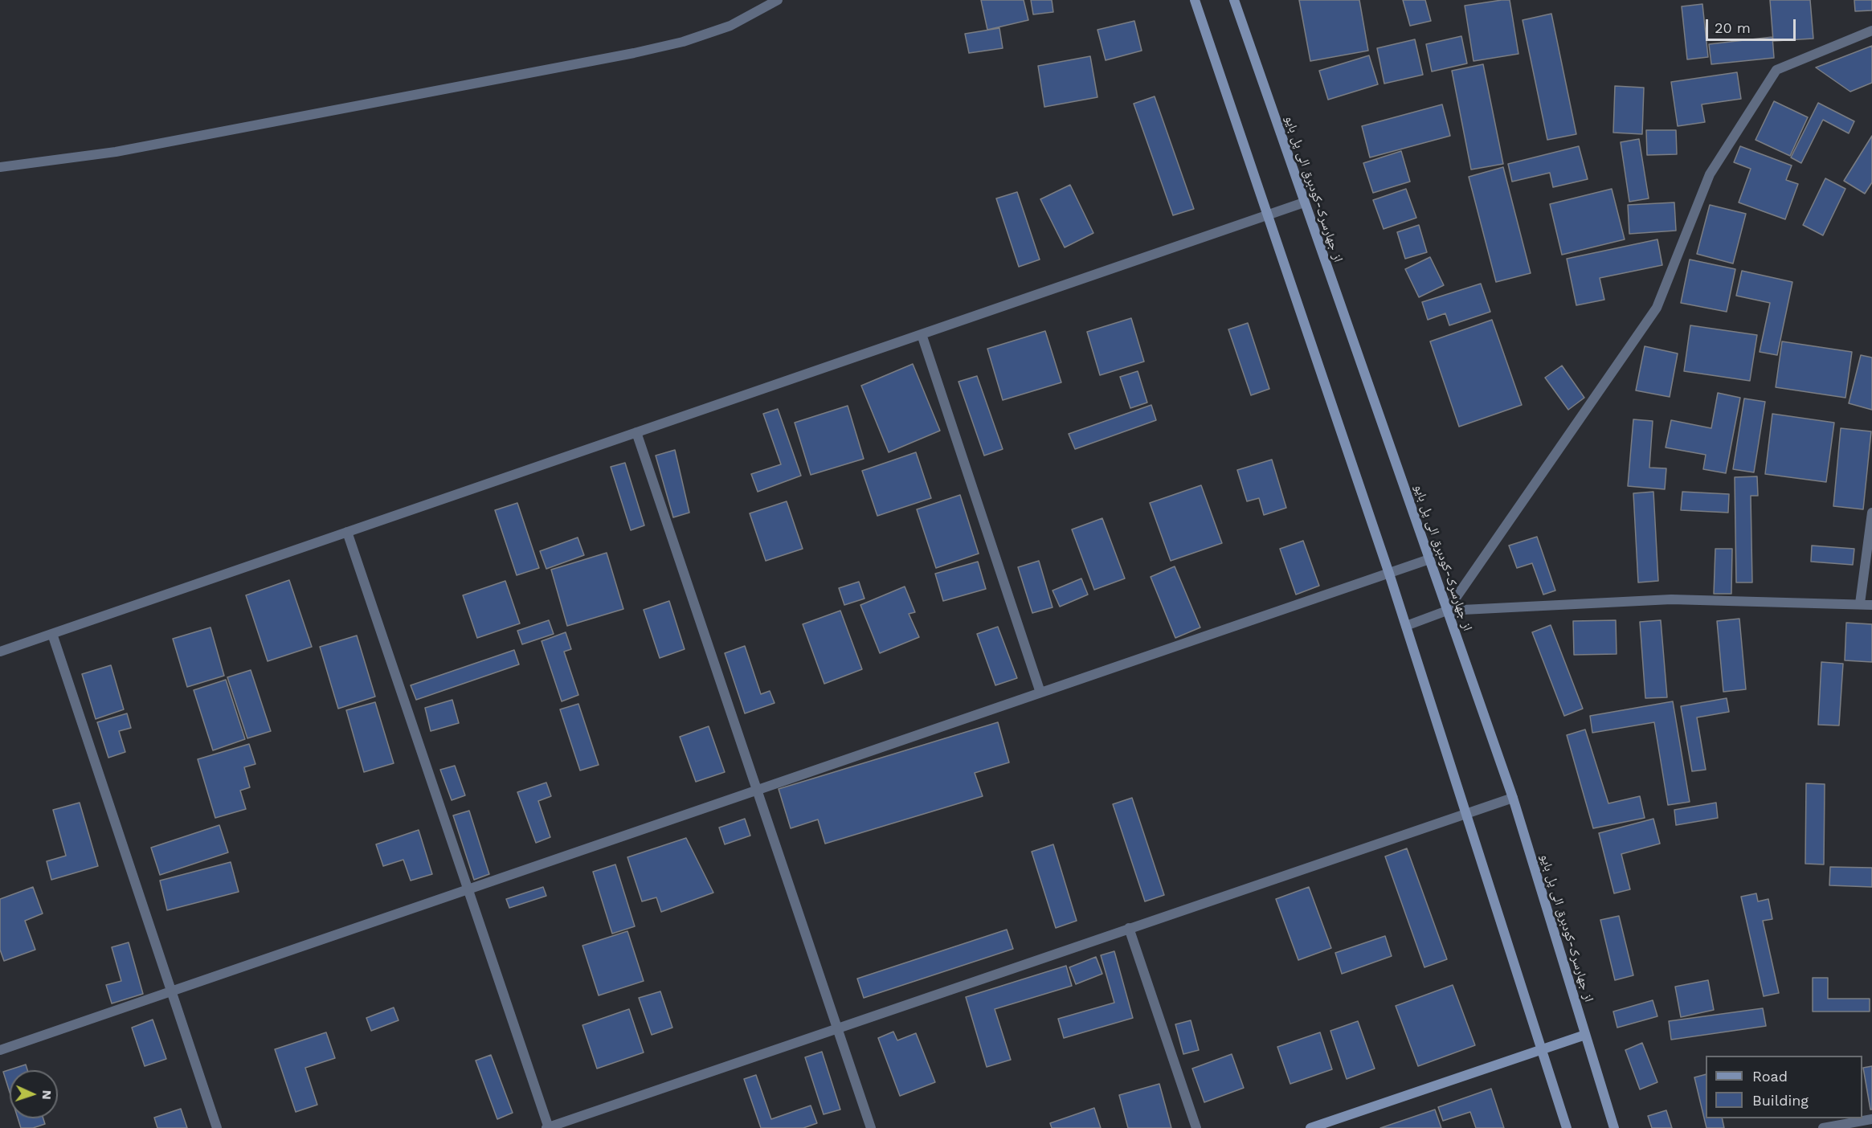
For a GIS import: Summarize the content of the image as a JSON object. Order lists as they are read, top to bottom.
{
  "streets": {
    "street": ["از جهارسرک-کودبرق الی پل بایو"]
  },
  "legend": ["Road", "Building"],
  "scale_bar": "20 m",
  "north": "right"
}
